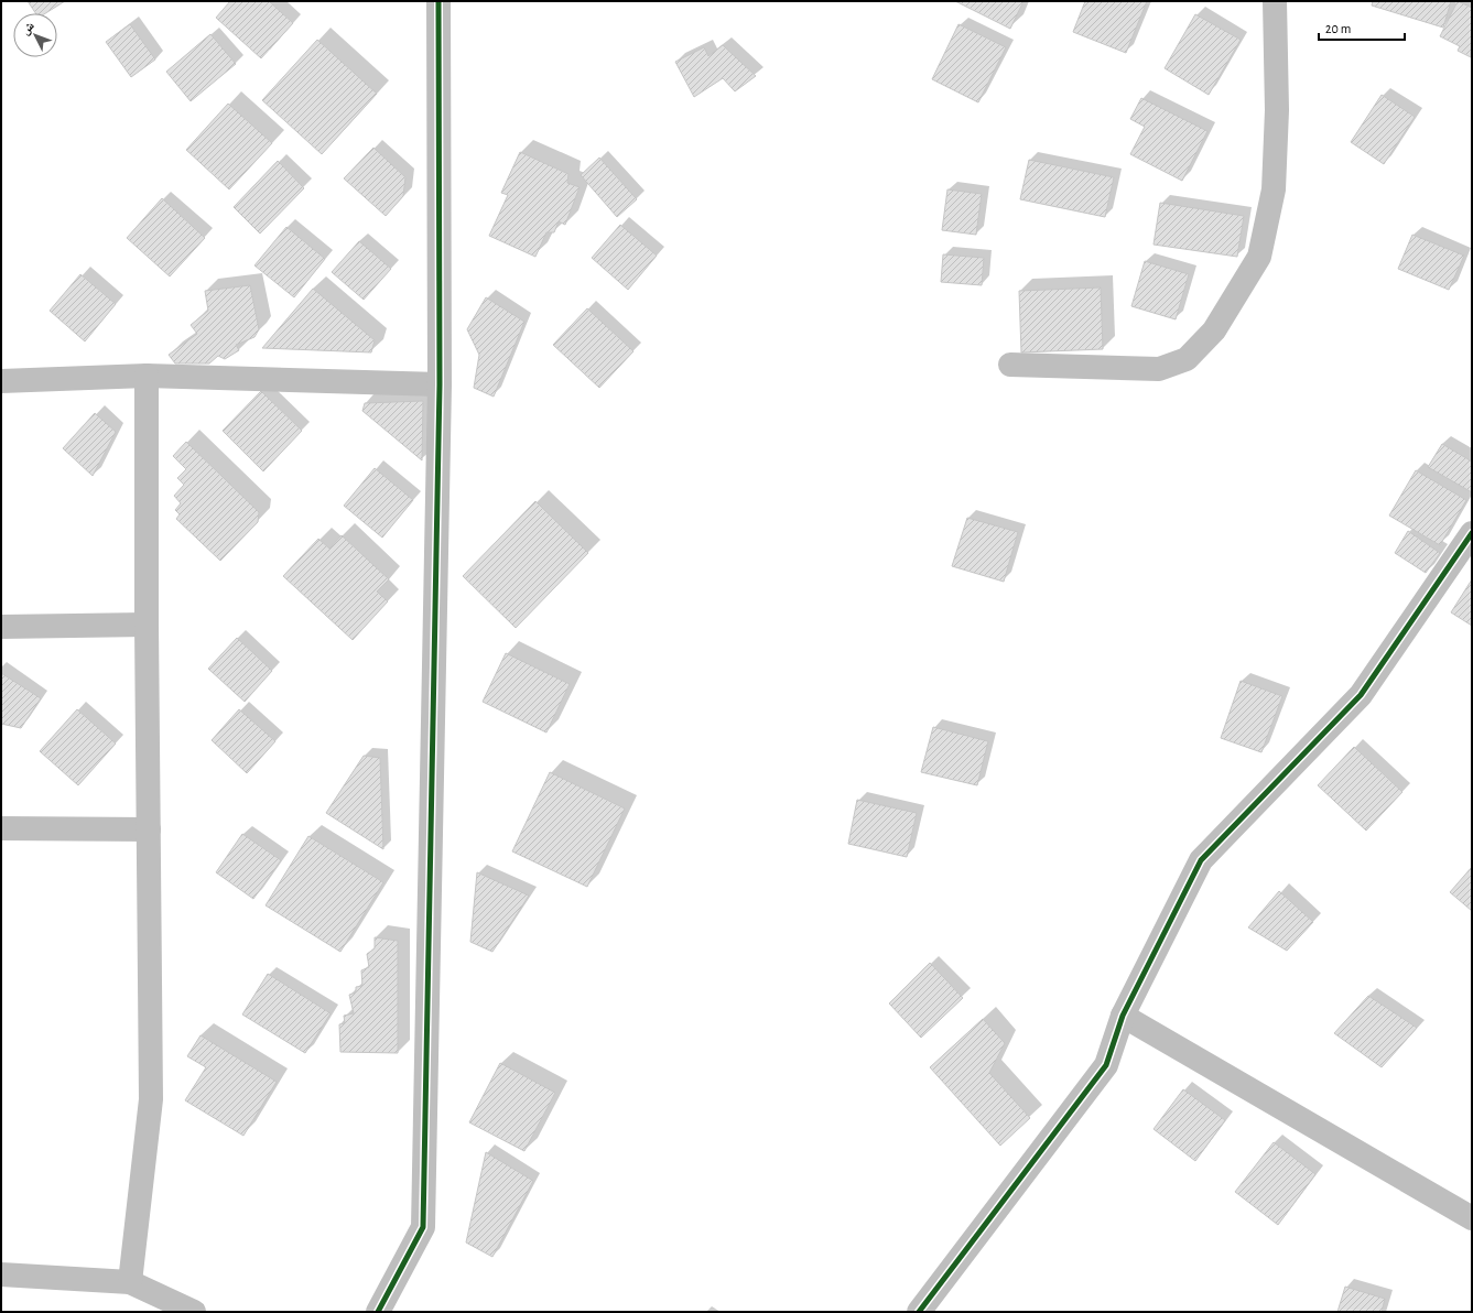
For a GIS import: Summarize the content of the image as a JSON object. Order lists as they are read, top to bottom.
{
  "scale_bar": "20 m",
  "north": "top left"
}
